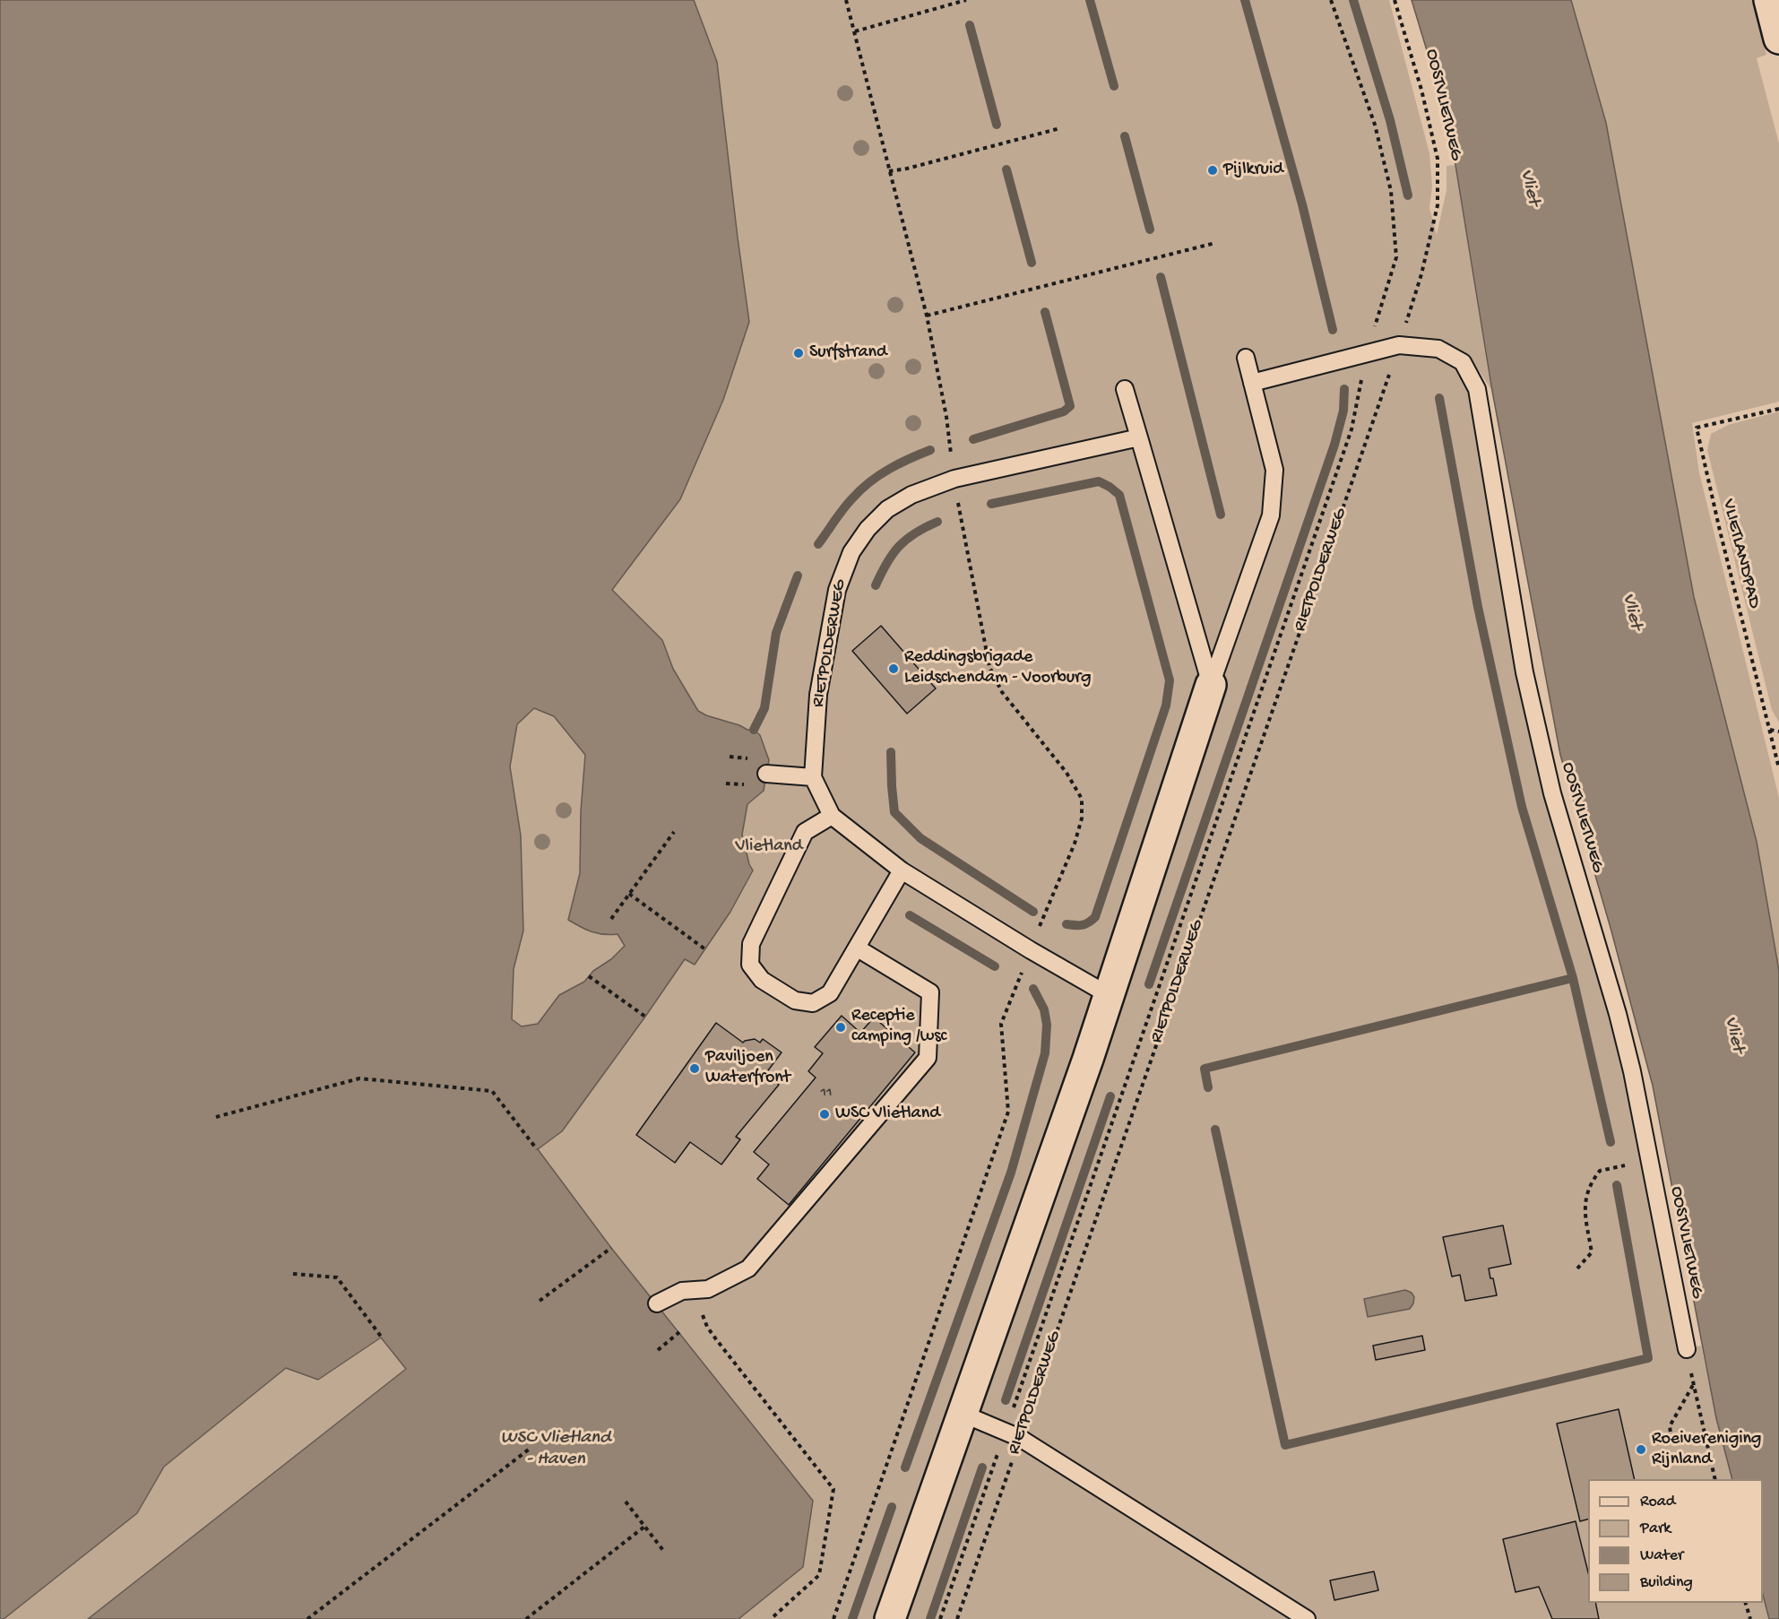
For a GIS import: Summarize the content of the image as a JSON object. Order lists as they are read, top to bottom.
{
  "streets": {
    "lane": ["OOSTVLIETWEG", "RIETPOLDERWEG"],
    "path": ["VLIETLANDPAD"]
  },
  "crossings": [
    ["OOSTVLIETWEG", "RIETPOLDERWEG"]
  ],
  "water": ["Vliet", "WSC Vlietland - Haven"],
  "parks": ["Vlietland"],
  "places": [
    "Pijlkruid",
    "Surfstrand",
    "Reddingsbrigade Leidschendam - Voorburg",
    "Receptie camping /wsc",
    "Paviljoen Waterfront",
    "WSC Vlietland",
    "Roeivereniging Rijnland"
  ],
  "house_numbers": ["11"],
  "legend": [
    "Road",
    "Park",
    "Water",
    "Building"
  ]
}
